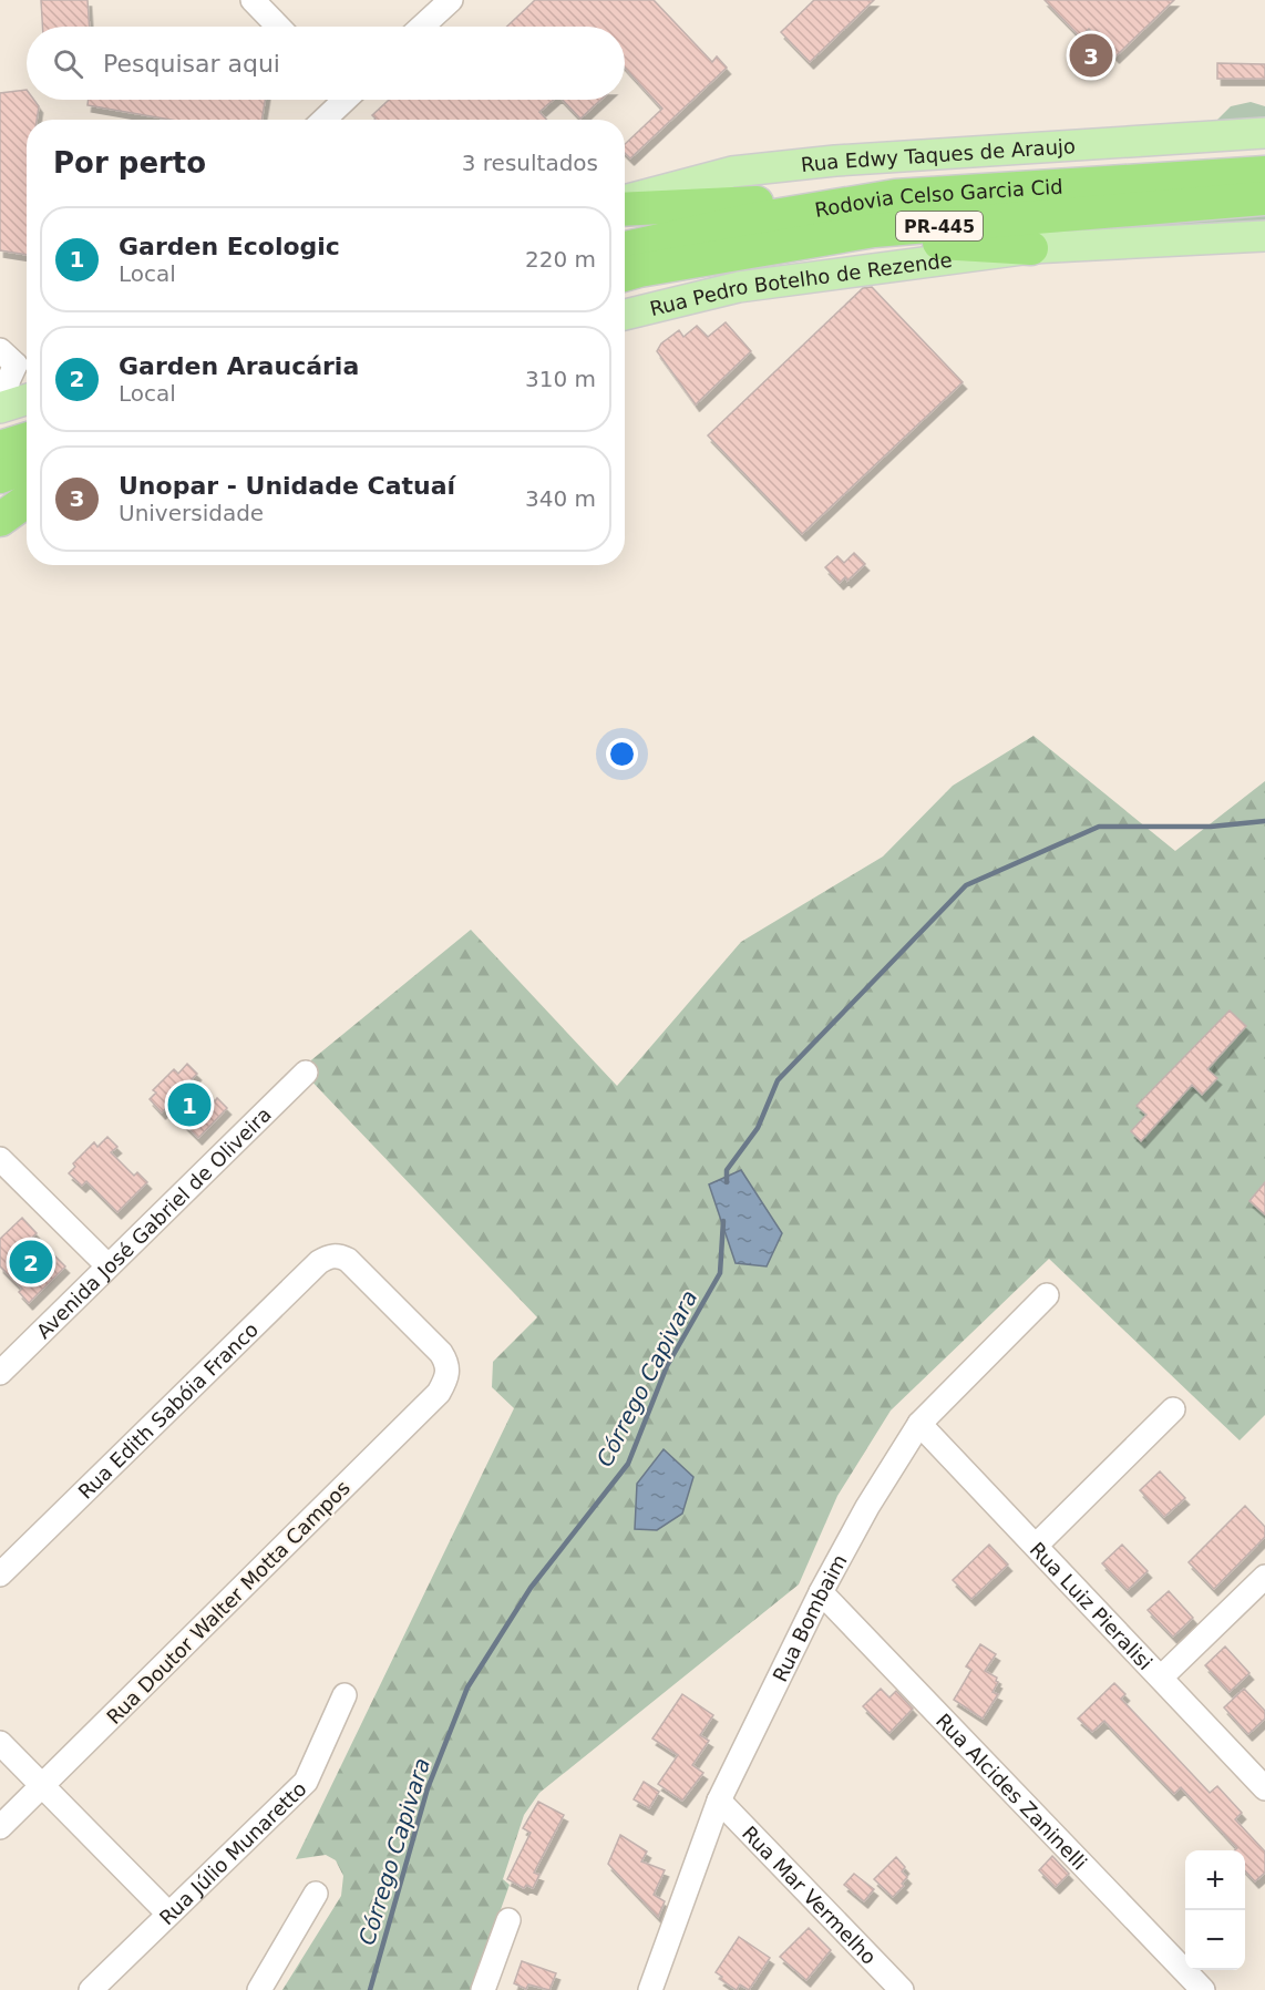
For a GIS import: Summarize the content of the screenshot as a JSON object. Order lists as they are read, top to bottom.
{
  "streets": {
    "highway": ["Rodovia Celso Garcia Cid", "PR-445"],
    "main road": ["Rua Edwy Taques de Araujo", "Rua Pedro Botelho de Rezende"],
    "street": [
      "Avenida José Gabriel de Oliveira",
      "Rua Edith Sabóia Franco",
      "Rua Doutor Walter Motta Campos",
      "Rua Luiz Pieralisi",
      "Rua Bombaim",
      "Rua Alcides Zaninelli",
      "Rua Júlio Munaretto",
      "Rua Mar Vermelho"
    ]
  },
  "crossings": [
    ["Rua Edith Sabóia Franco", "Rua Doutor Walter Motta Campos"],
    ["Rua Luiz Pieralisi", "Rua Bombaim"],
    ["Rua Bombaim", "Rua Alcides Zaninelli"],
    ["Rua Bombaim", "Rua Mar Vermelho"]
  ],
  "water": ["Córrego Capivara"],
  "page": {
    "search": "Pesquisar aqui",
    "pins": ["3", "1", "2"],
    "heading": ["Por perto", "3 resultados"],
    "list": [
      {
        "mark": "1",
        "name": "Garden Ecologic",
        "note": "Local",
        "value": "220 m"
      },
      {
        "mark": "2",
        "name": "Garden Araucária",
        "note": "Local",
        "value": "310 m"
      },
      {
        "mark": "3",
        "name": "Unopar - Unidade Catuaí",
        "note": "Universidade",
        "value": "340 m"
      }
    ],
    "map_buttons": ["+", "−"]
  }
}
